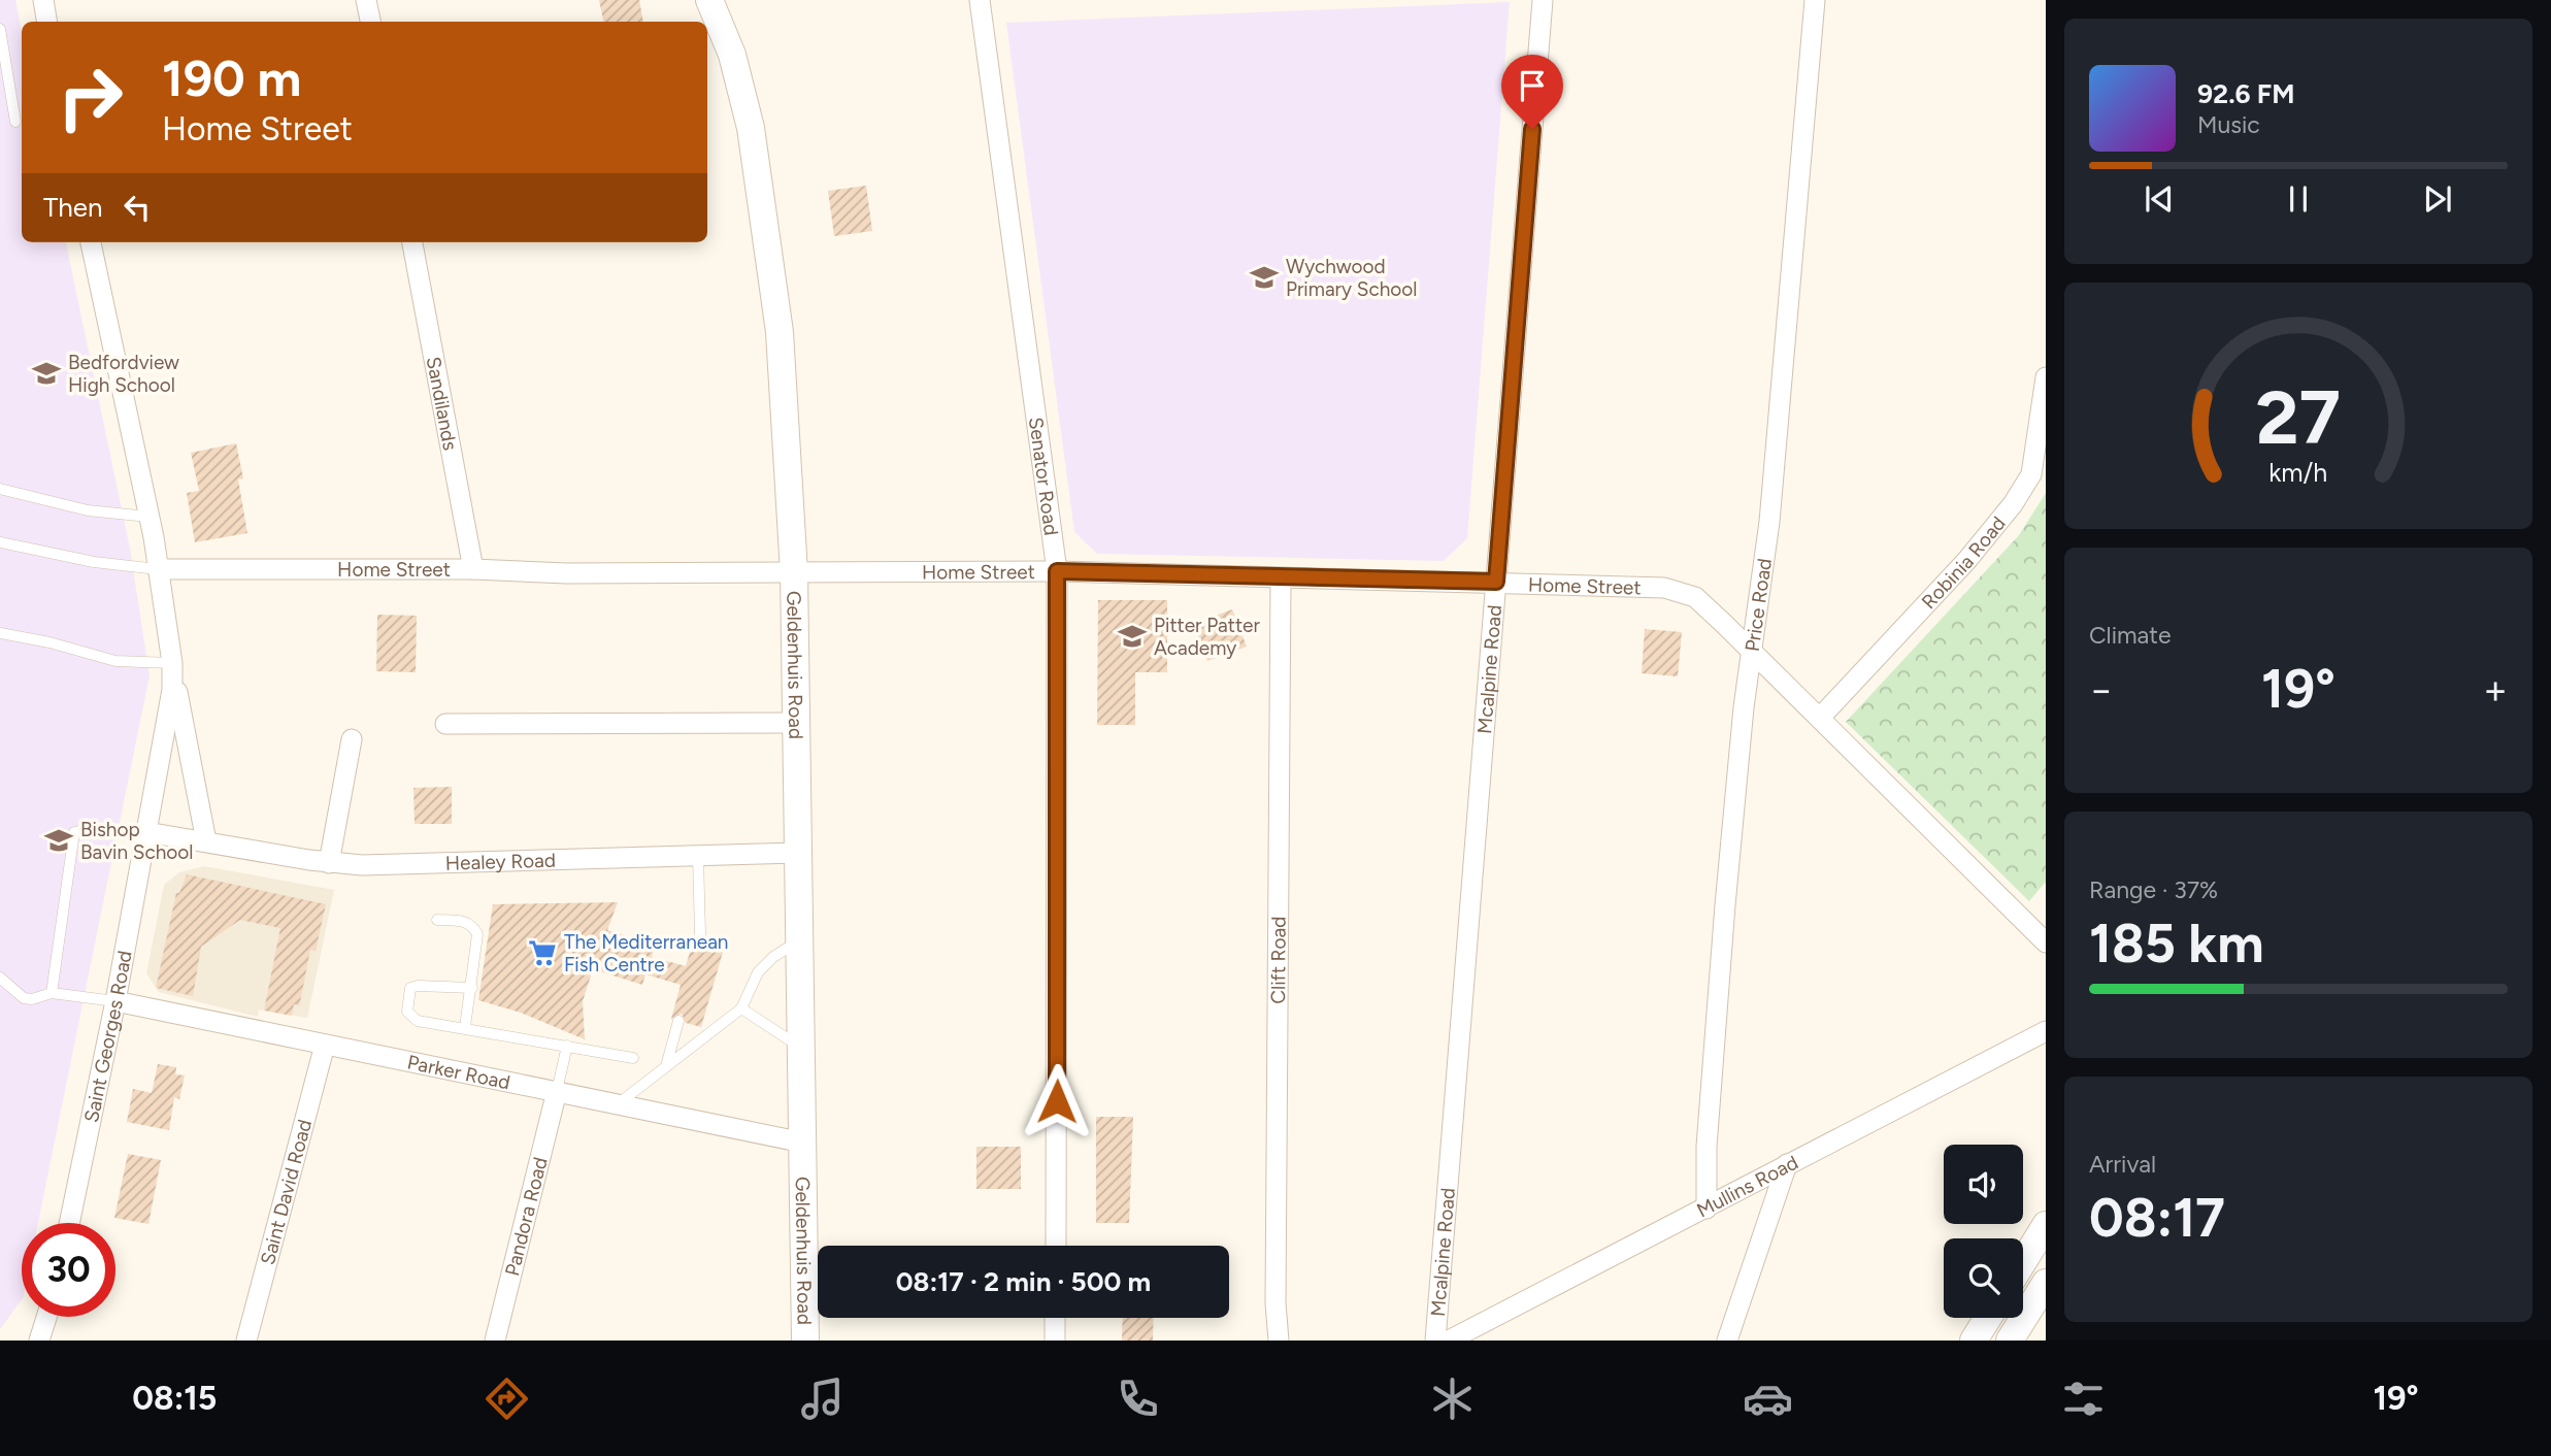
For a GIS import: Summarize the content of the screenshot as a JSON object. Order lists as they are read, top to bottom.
{
  "streets": {
    "main road": ["Geldenhuis Road"],
    "street": [
      "Sandilands",
      "Senator Road",
      "Robinia Road",
      "Home Street",
      "Price Road",
      "Mcalpine Road",
      "Healey Road",
      "Clift Road",
      "Saint Georges Road",
      "Parker Road",
      "Mullins Road",
      "Saint David Road",
      "Pandora Road"
    ]
  },
  "crossings": [
    ["Sandilands", "Home Street"],
    ["Senator Road", "Home Street"],
    ["Robinia Road", "Home Street"],
    ["Home Street", "Price Road"],
    ["Home Street", "Geldenhuis Road"],
    ["Home Street", "Mcalpine Road"],
    ["Home Street", "Clift Road"],
    ["Price Road", "Mullins Road"],
    ["Geldenhuis Road", "Healey Road"],
    ["Geldenhuis Road", "Parker Road"],
    ["Healey Road", "Saint Georges Road"],
    ["Saint Georges Road", "Parker Road"],
    ["Parker Road", "Saint David Road"],
    ["Parker Road", "Pandora Road"]
  ],
  "places": {
    "school or university": [
      "Wychwood Primary School",
      "Bedfordview High School",
      "Pitter Patter Academy",
      "Bishop Bavin School"
    ],
    "supermarket": ["The Mediterranean Fish Centre"]
  },
  "page": {
    "turn": ["190 m", "Home Street"],
    "song": ["92.6 FM", "Music"],
    "then": "Then",
    "tile": [
      "Climate",
      ["Range · 37%", "185 km"],
      ["Arrival", "08:17"]
    ],
    "heat": ["−", "19°", "+"],
    "limit": "30",
    "trip": "08:17 · 2 min · 500 m",
    "tabs": ["08:15", "19°"],
    "gauge": ["27", "km/h"]
  }
}
